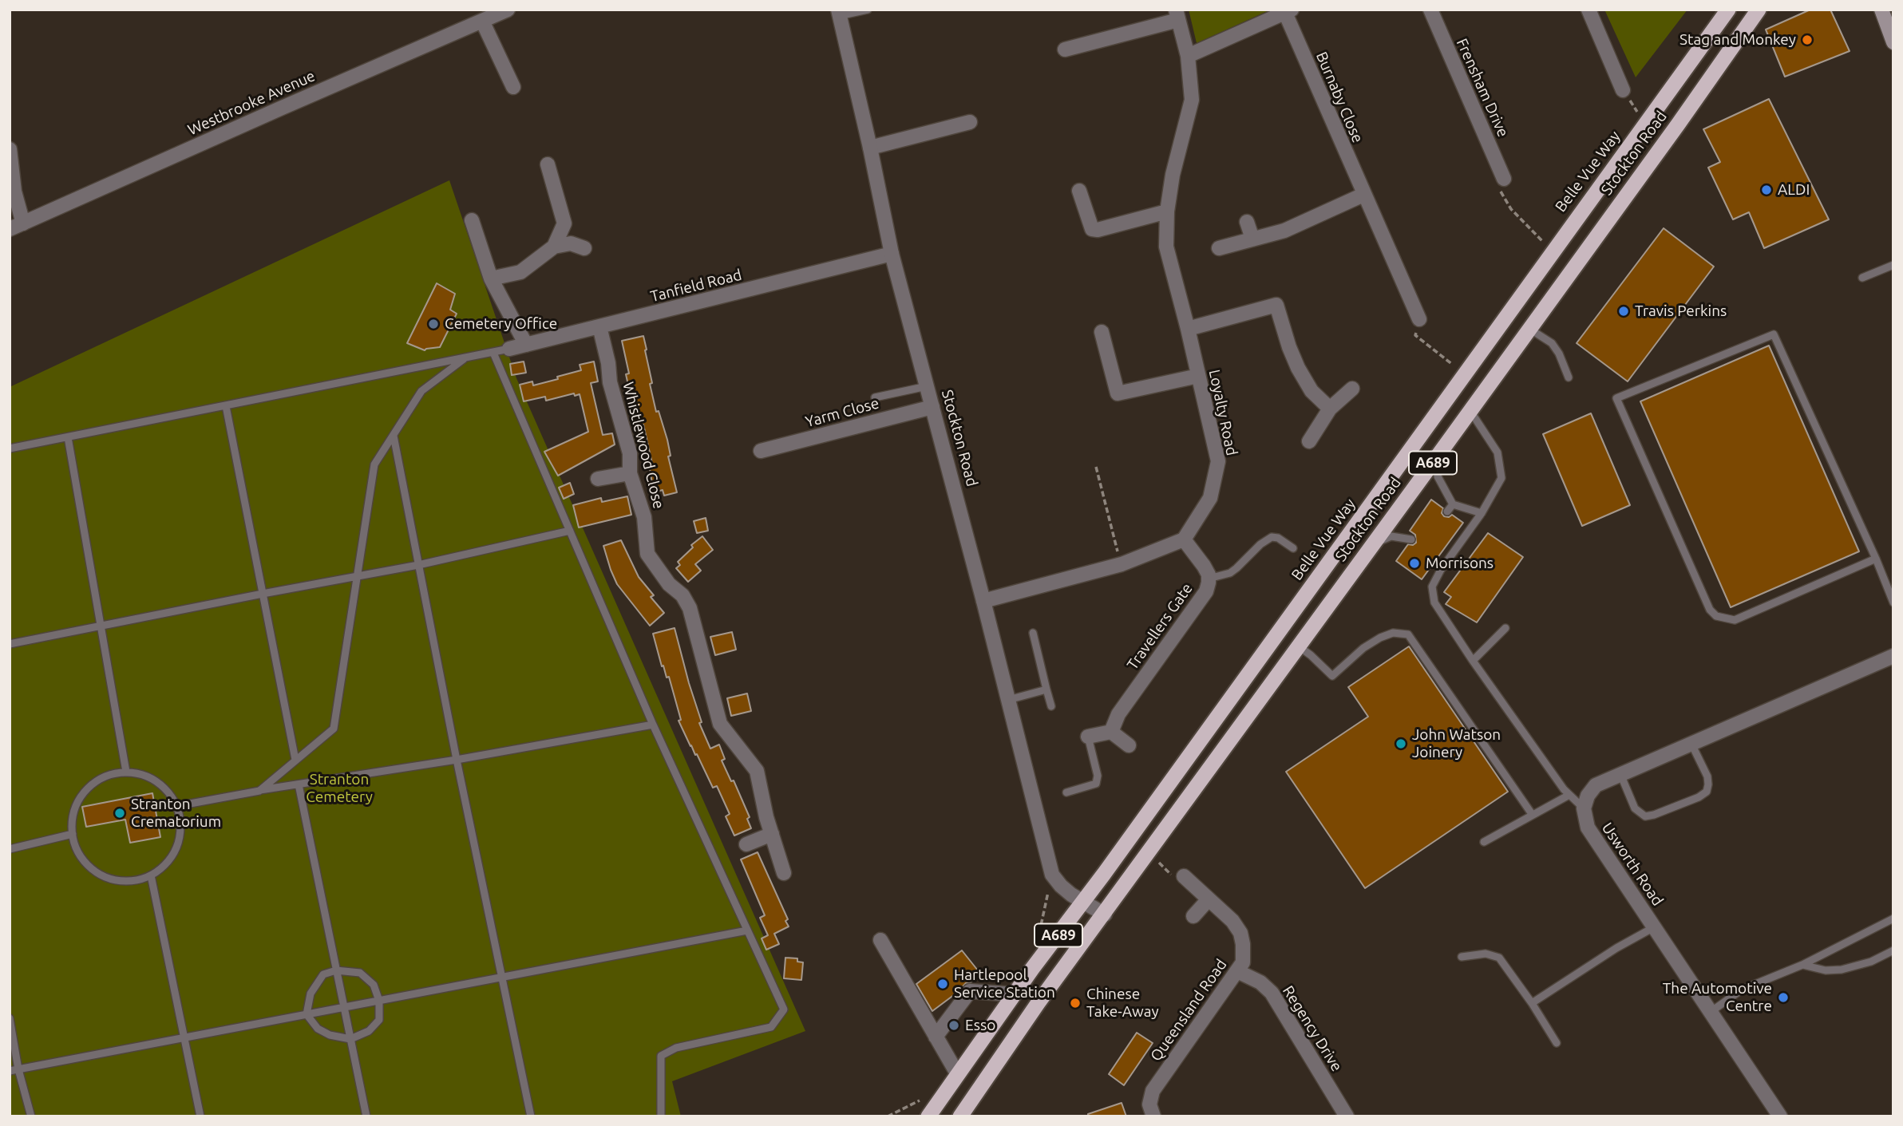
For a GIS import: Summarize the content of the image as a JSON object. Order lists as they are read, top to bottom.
{
  "streets": {
    "highway": ["Stockton Road", "Belle Vue Way", "A689"],
    "street": [
      "Frensham Drive",
      "Burnaby Close",
      "Westbrooke Avenue",
      "Tanfield Road",
      "Yarm Close",
      "Loyalty Road",
      "Whistlewood Close",
      "Travellers Gate",
      "Usworth Road",
      "Queensland Road",
      "Regency Drive"
    ]
  },
  "crossings": [
    ["Stockton Road", "Belle Vue Way"],
    ["Stockton Road", "Tanfield Road"],
    ["Stockton Road", "Yarm Close"],
    ["Tanfield Road", "Whistlewood Close"],
    ["Loyalty Road", "Travellers Gate"],
    ["Queensland Road", "Regency Drive"]
  ],
  "parks": ["Stranton Cemetery"],
  "places": [
    "Stag and Monkey",
    "ALDI",
    "Travis Perkins",
    "Cemetery Office",
    "Morrisons",
    "John Watson Joinery",
    "Stranton Crematorium",
    "Hartlepool Service Station",
    "The Automotive Centre",
    "Chinese Take-Away",
    "Esso"
  ]
}
